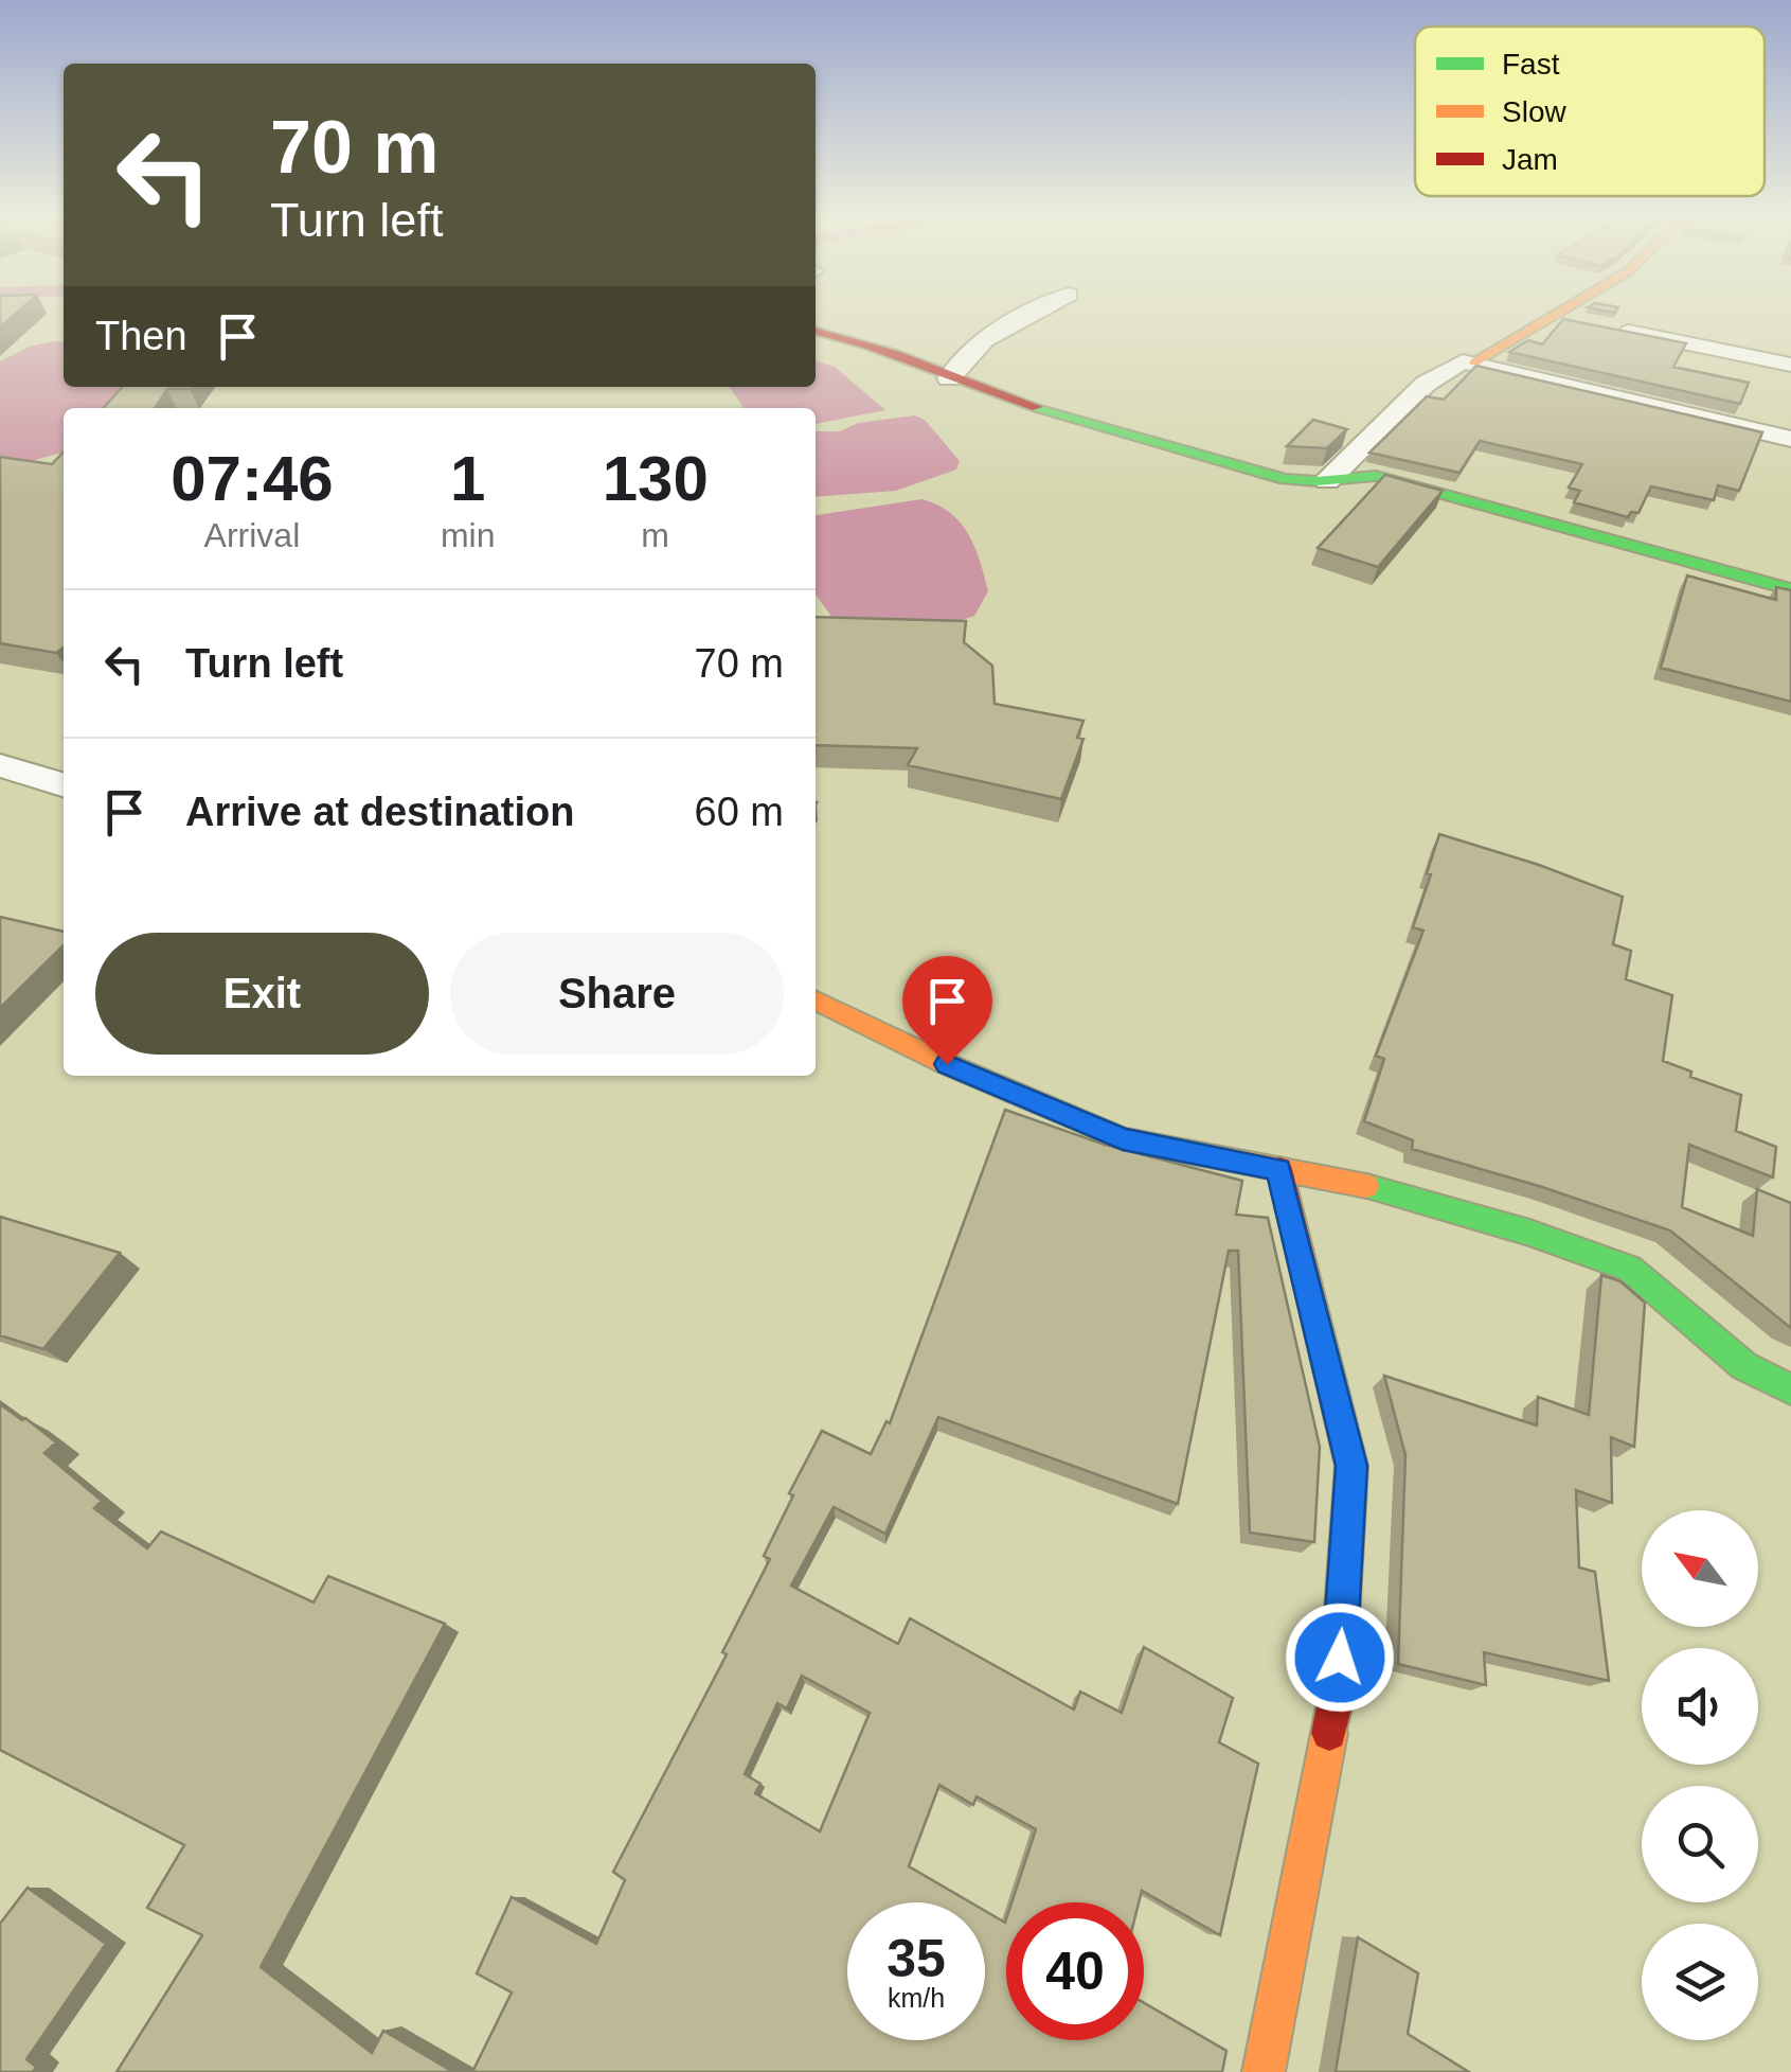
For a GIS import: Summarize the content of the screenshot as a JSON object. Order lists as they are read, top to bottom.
{
  "legend": ["Fast", "Slow", "Jam"],
  "north": "top left",
  "page": {
    "turn": ["70 m", "Turn left"],
    "then": "Then",
    "eta": [
      "07:46",
      "Arrival",
      "1",
      "min",
      "130",
      "m"
    ],
    "list": [
      {
        "name": "Turn left",
        "value": "70 m"
      },
      {
        "name": "Arrive at destination",
        "value": "60 m"
      }
    ],
    "buttons": ["Exit", "Share"],
    "speed": "35 km/h",
    "limit": "40"
  }
}
